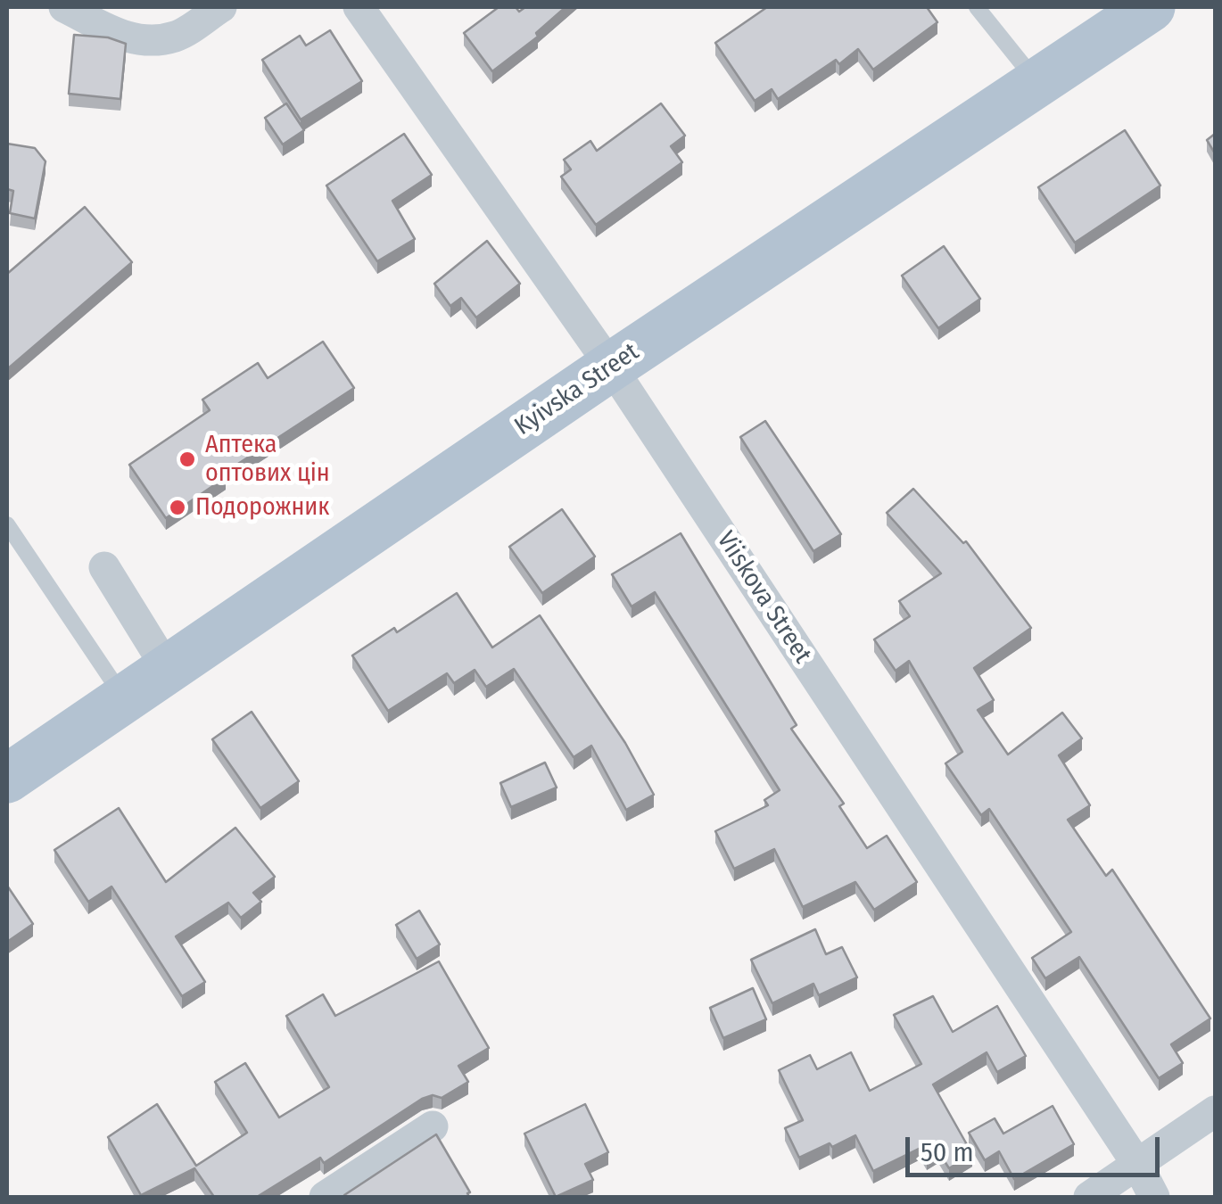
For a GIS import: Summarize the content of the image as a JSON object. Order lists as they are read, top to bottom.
{
  "streets": {
    "main road": ["Kyivska Street"],
    "street": ["Viiskova Street"]
  },
  "crossings": [
    ["Kyivska Street", "Viiskova Street"]
  ],
  "places": ["Аптека оптових цін", "Подорожник"],
  "scale_bar": "50 m"
}
